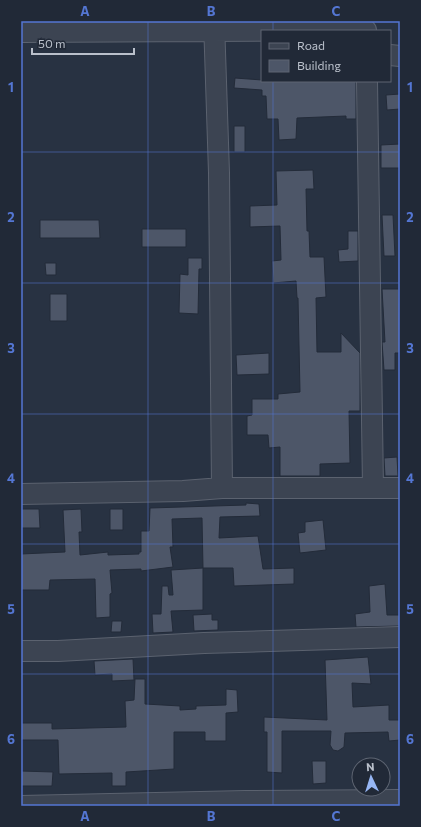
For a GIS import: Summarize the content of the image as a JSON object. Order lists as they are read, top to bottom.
{
  "legend": ["Road", "Building"],
  "scale_bar": "50 m",
  "north": "top",
  "grid": {
    "columns": ["A", "B", "C"],
    "rows": [
      "1",
      "2",
      "3",
      "4",
      "5",
      "6"
    ]
  }
}
